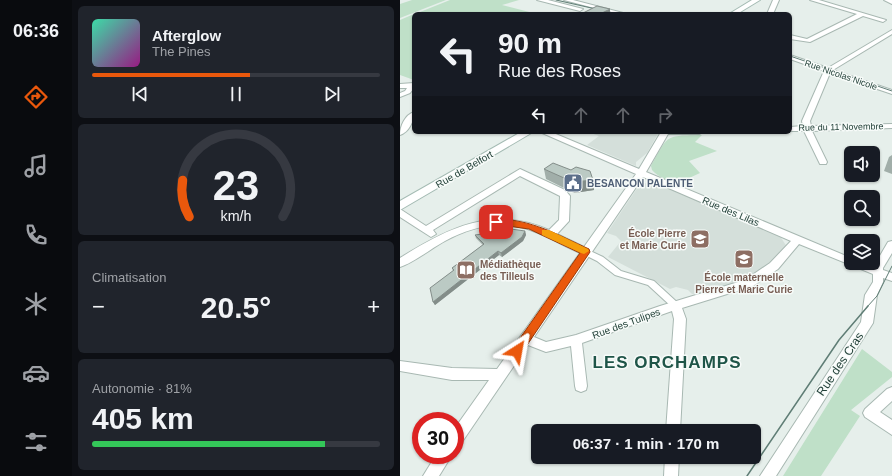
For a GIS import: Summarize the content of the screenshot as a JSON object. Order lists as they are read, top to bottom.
{
  "streets": {
    "main road": ["Rue de Belfort"],
    "street": [
      "Rue Nicolas Nicole",
      "Rue du 11 Novembre",
      "Rue des Lilas",
      "Rue des Tulipes",
      "Rue des Cras"
    ]
  },
  "crossings": [
    ["Rue des Lilas", "Rue des Tulipes"],
    ["Rue des Lilas", "Rue des Cras"]
  ],
  "districts": ["LES ORCHAMPS"],
  "places": {
    "public building": ["BESANCON PALENTE"],
    "school or university": ["École Pierre et Marie Curie", "École maternelle Pierre et Marie Curie"],
    "library": ["Médiathèque des Tilleuls"]
  },
  "page": {
    "tabs": "06:36",
    "turn": ["90 m", "Rue des Roses"],
    "song": ["Afterglow", "The Pines"],
    "tile": [
      "Climatisation",
      ["Autonomie · 81%", "405 km"]
    ],
    "heat": ["−", "20.5°", "+"],
    "limit": "30",
    "trip": "06:37 · 1 min · 170 m",
    "gauge": ["23", "km/h"]
  }
}
